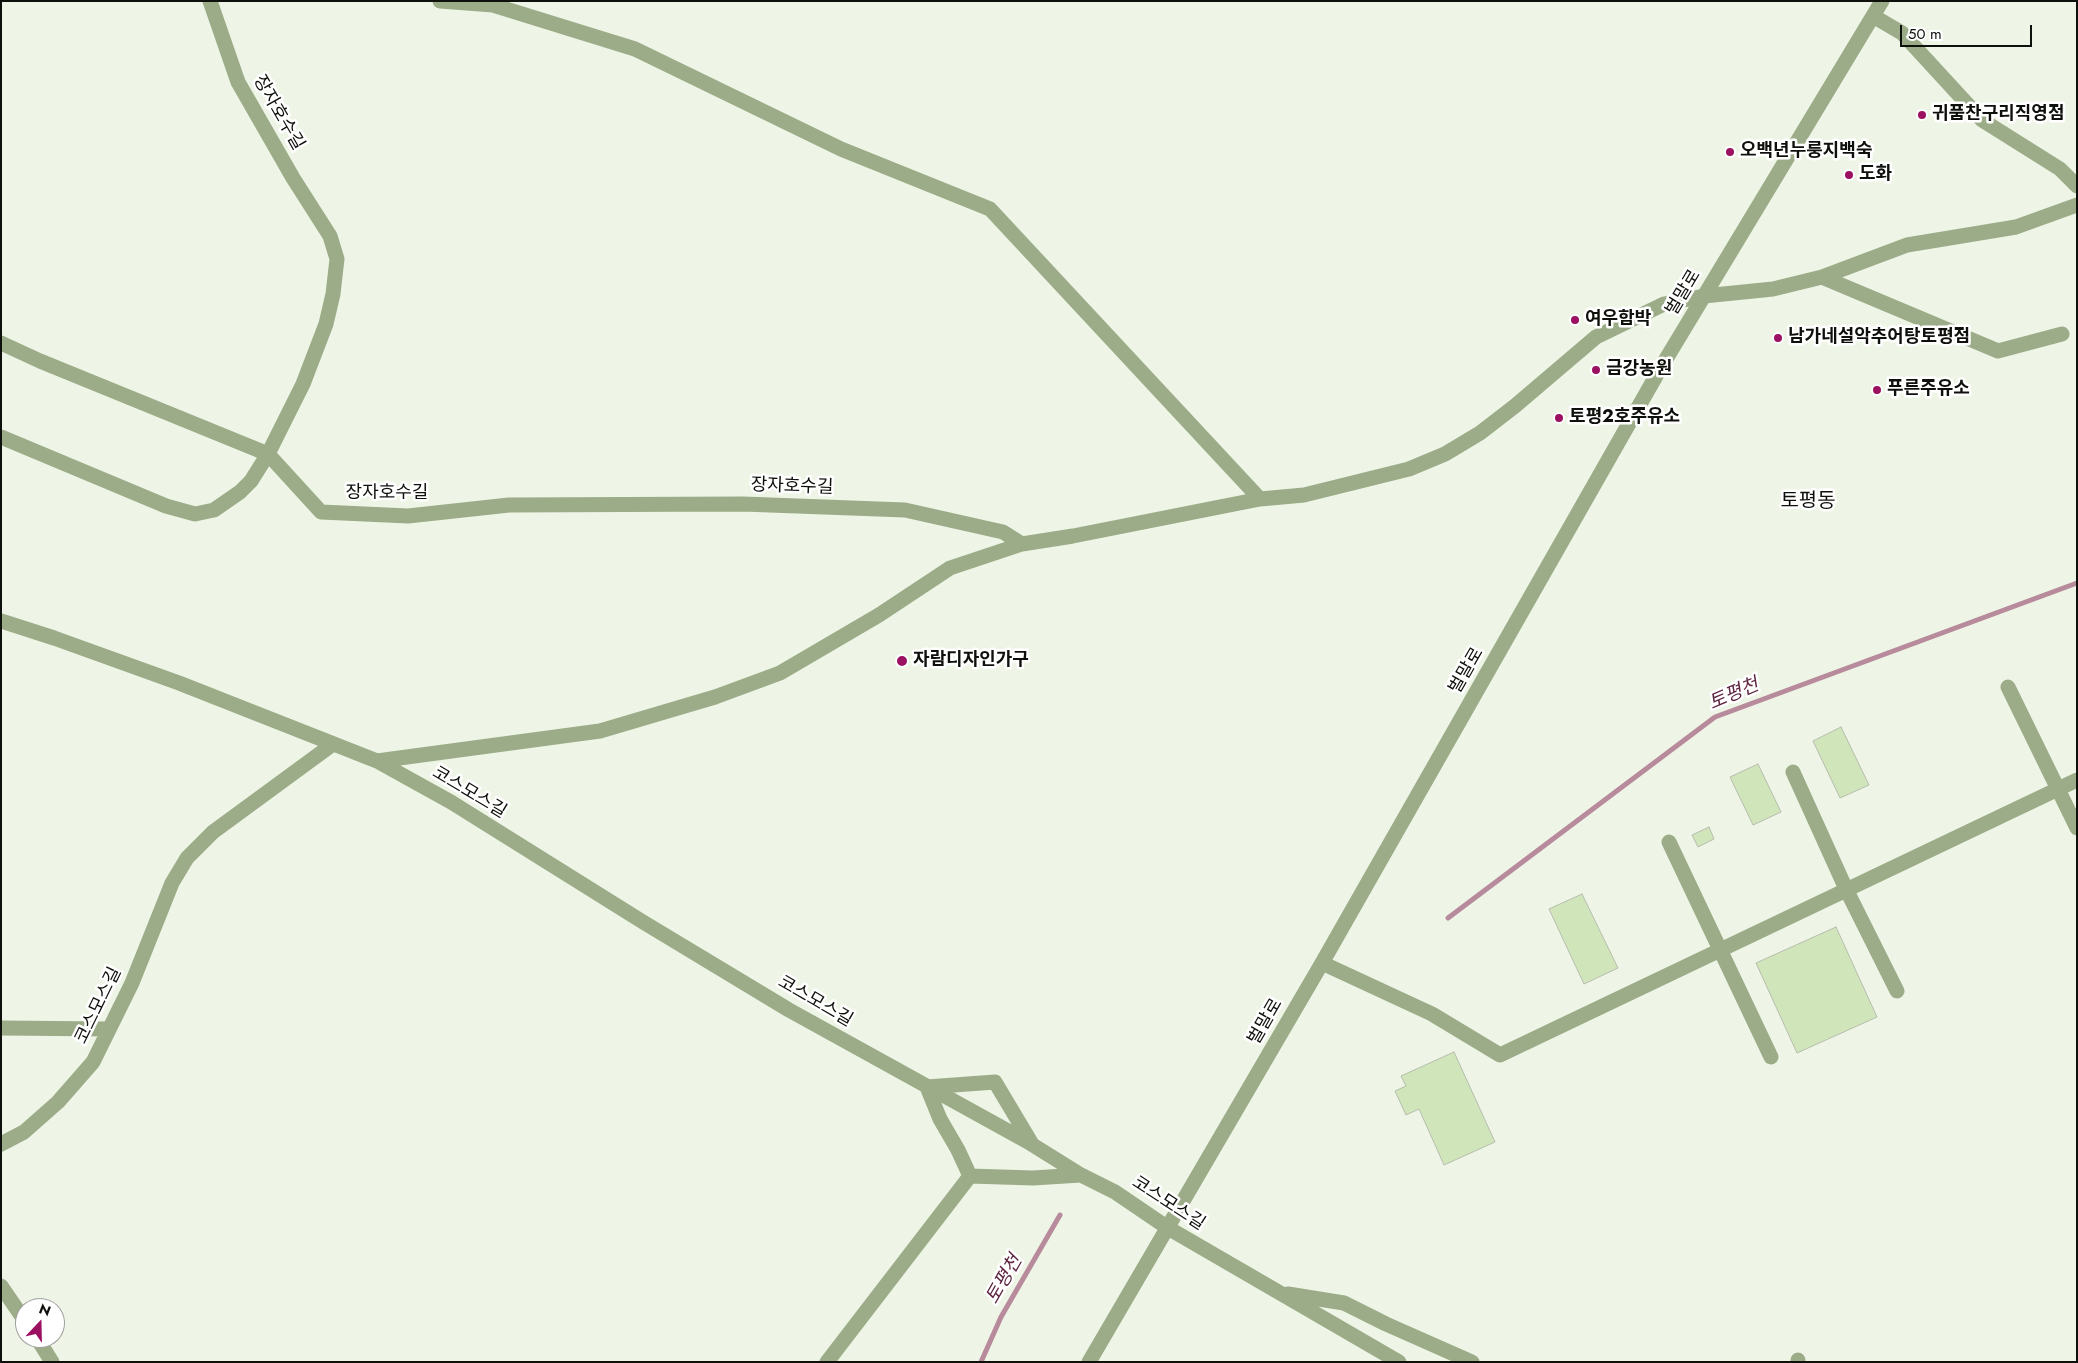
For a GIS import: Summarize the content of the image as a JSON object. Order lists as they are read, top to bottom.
{
  "streets": {
    "street": ["장자호수길", "벌말로", "코스모스길"]
  },
  "crossings": [
    ["벌말로", "코스모스길"]
  ],
  "districts": ["토평동"],
  "water": ["토평천"],
  "places": [
    "귀품찬구리직영점",
    "오백년누룽지백숙",
    "도화",
    "여우함박",
    "남가네설악추어탕토평점",
    "금강농원",
    "푸른주유소",
    "토평2호주유소",
    "자람디자인가구"
  ],
  "scale_bar": "50 m",
  "north": "top"
}
